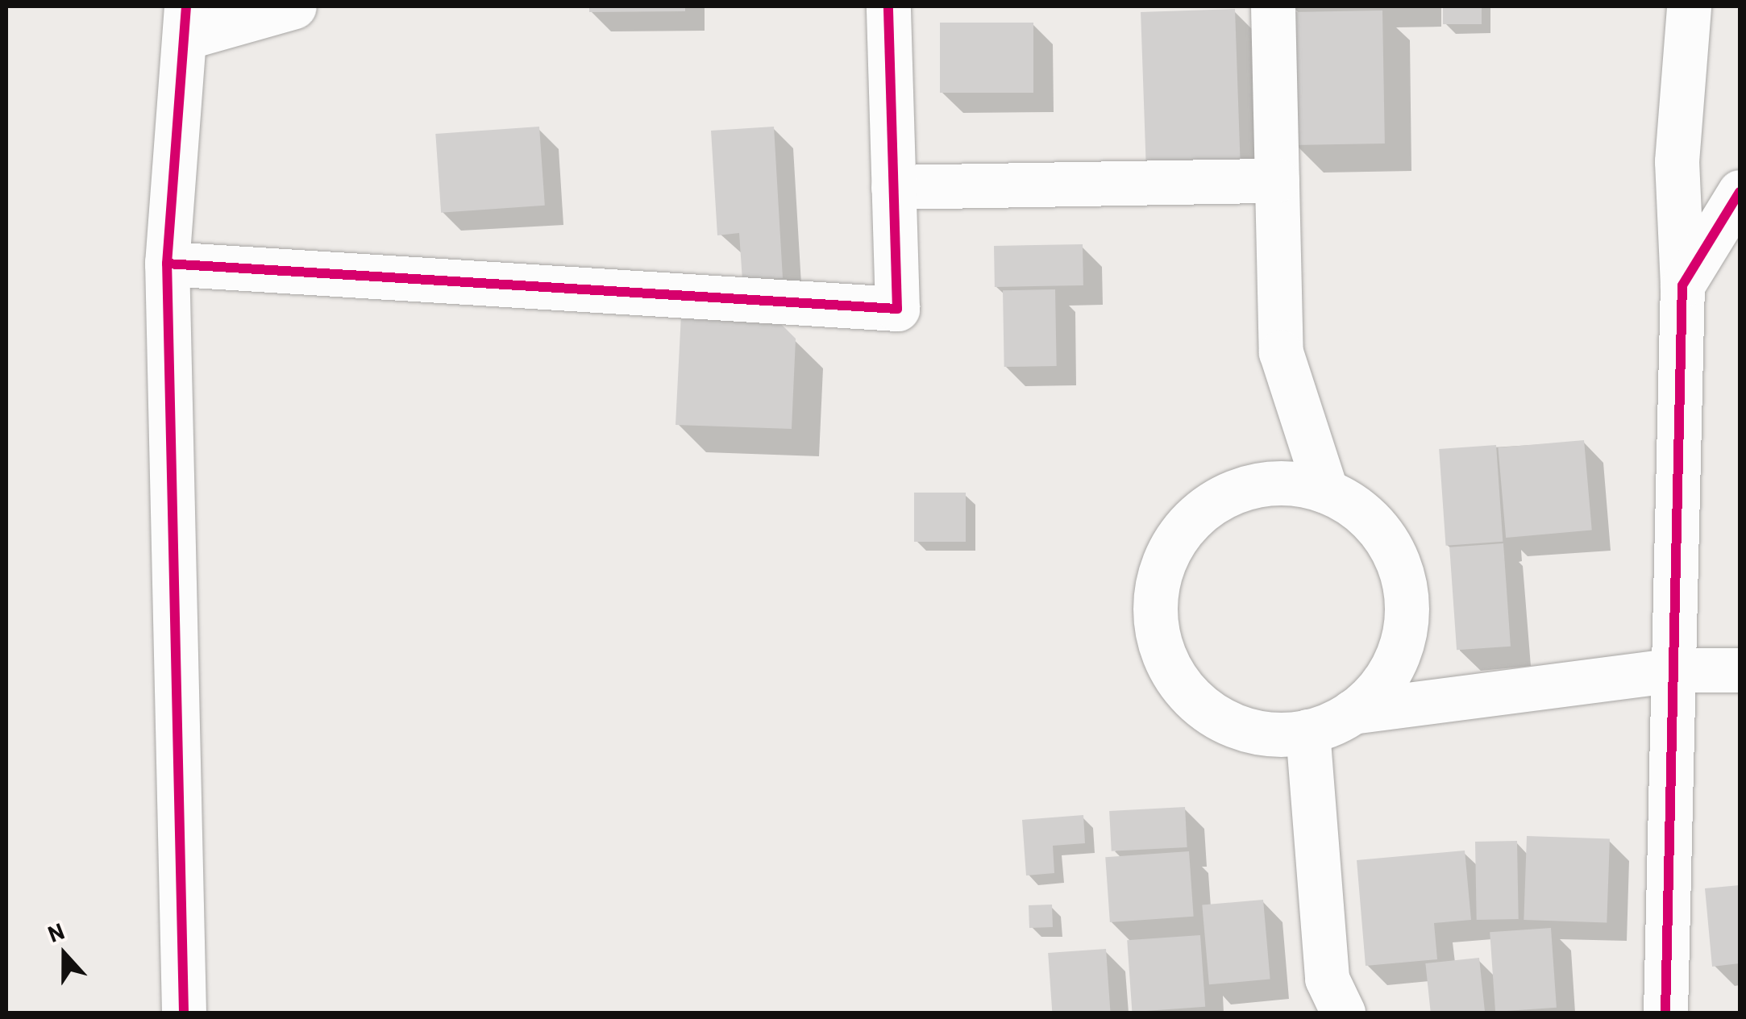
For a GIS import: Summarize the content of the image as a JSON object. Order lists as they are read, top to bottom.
{
  "north": "top"
}
